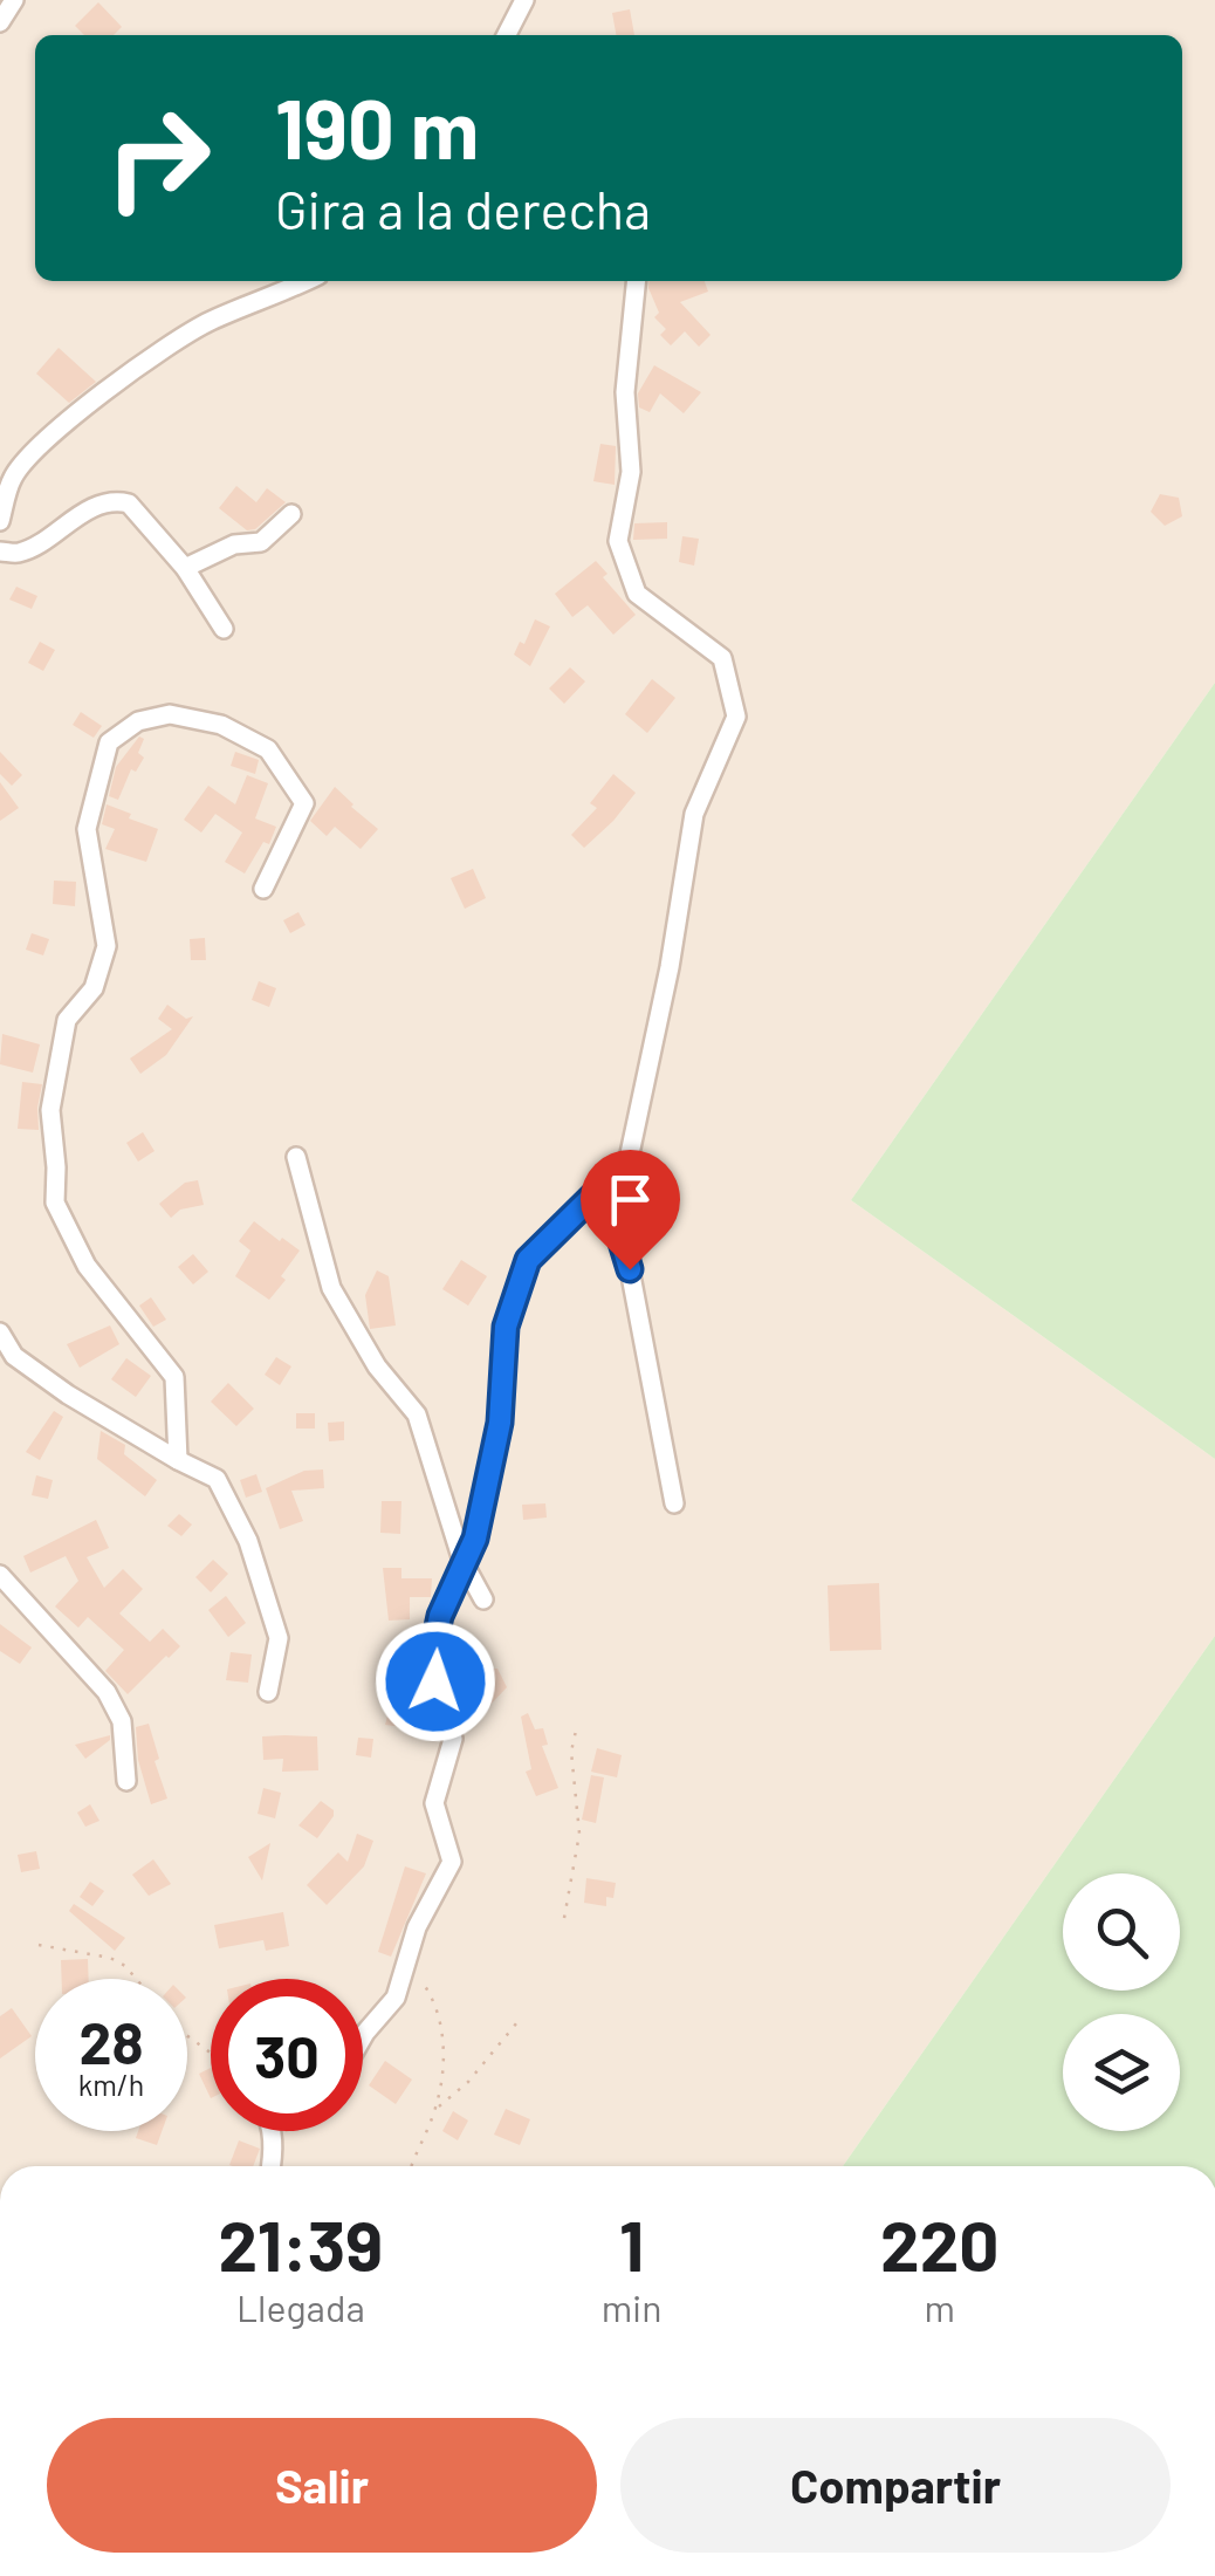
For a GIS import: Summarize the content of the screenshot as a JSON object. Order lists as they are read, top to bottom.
{
  "page": {
    "turn": ["190 m", "Gira a la derecha"],
    "speed": "28 km/h",
    "limit": "30",
    "eta": [
      "21:39",
      "Llegada",
      "1",
      "min",
      "220",
      "m"
    ],
    "buttons": ["Salir", "Compartir"]
  }
}
